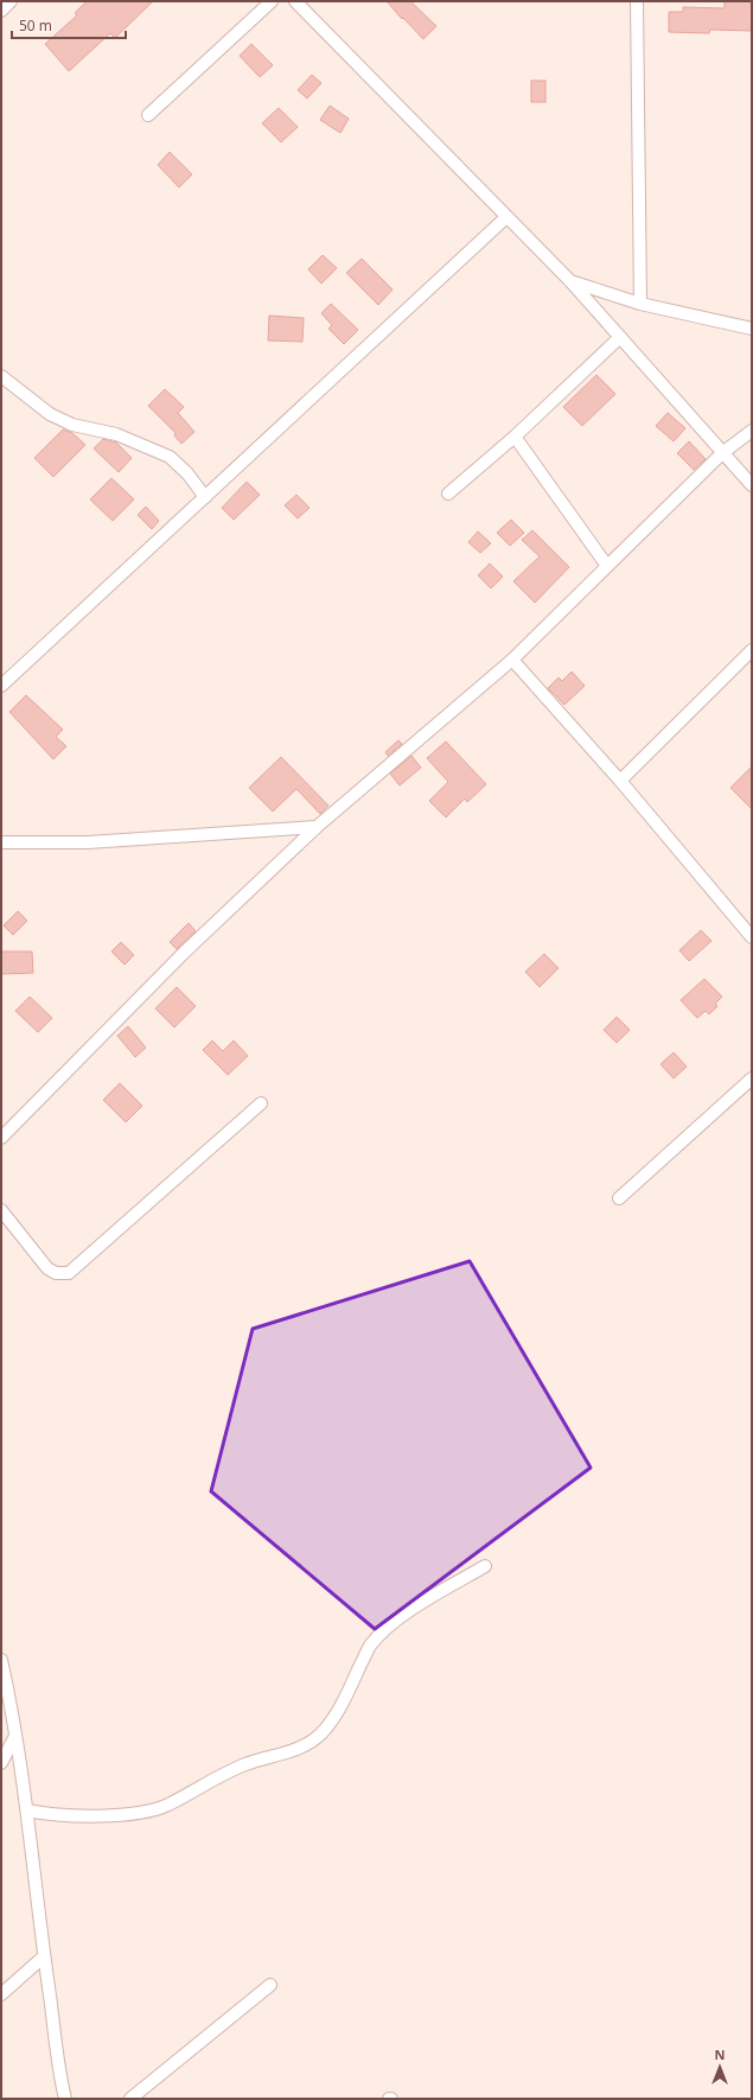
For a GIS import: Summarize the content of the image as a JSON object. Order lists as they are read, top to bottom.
{
  "scale_bar": "50 m",
  "north": "top"
}
